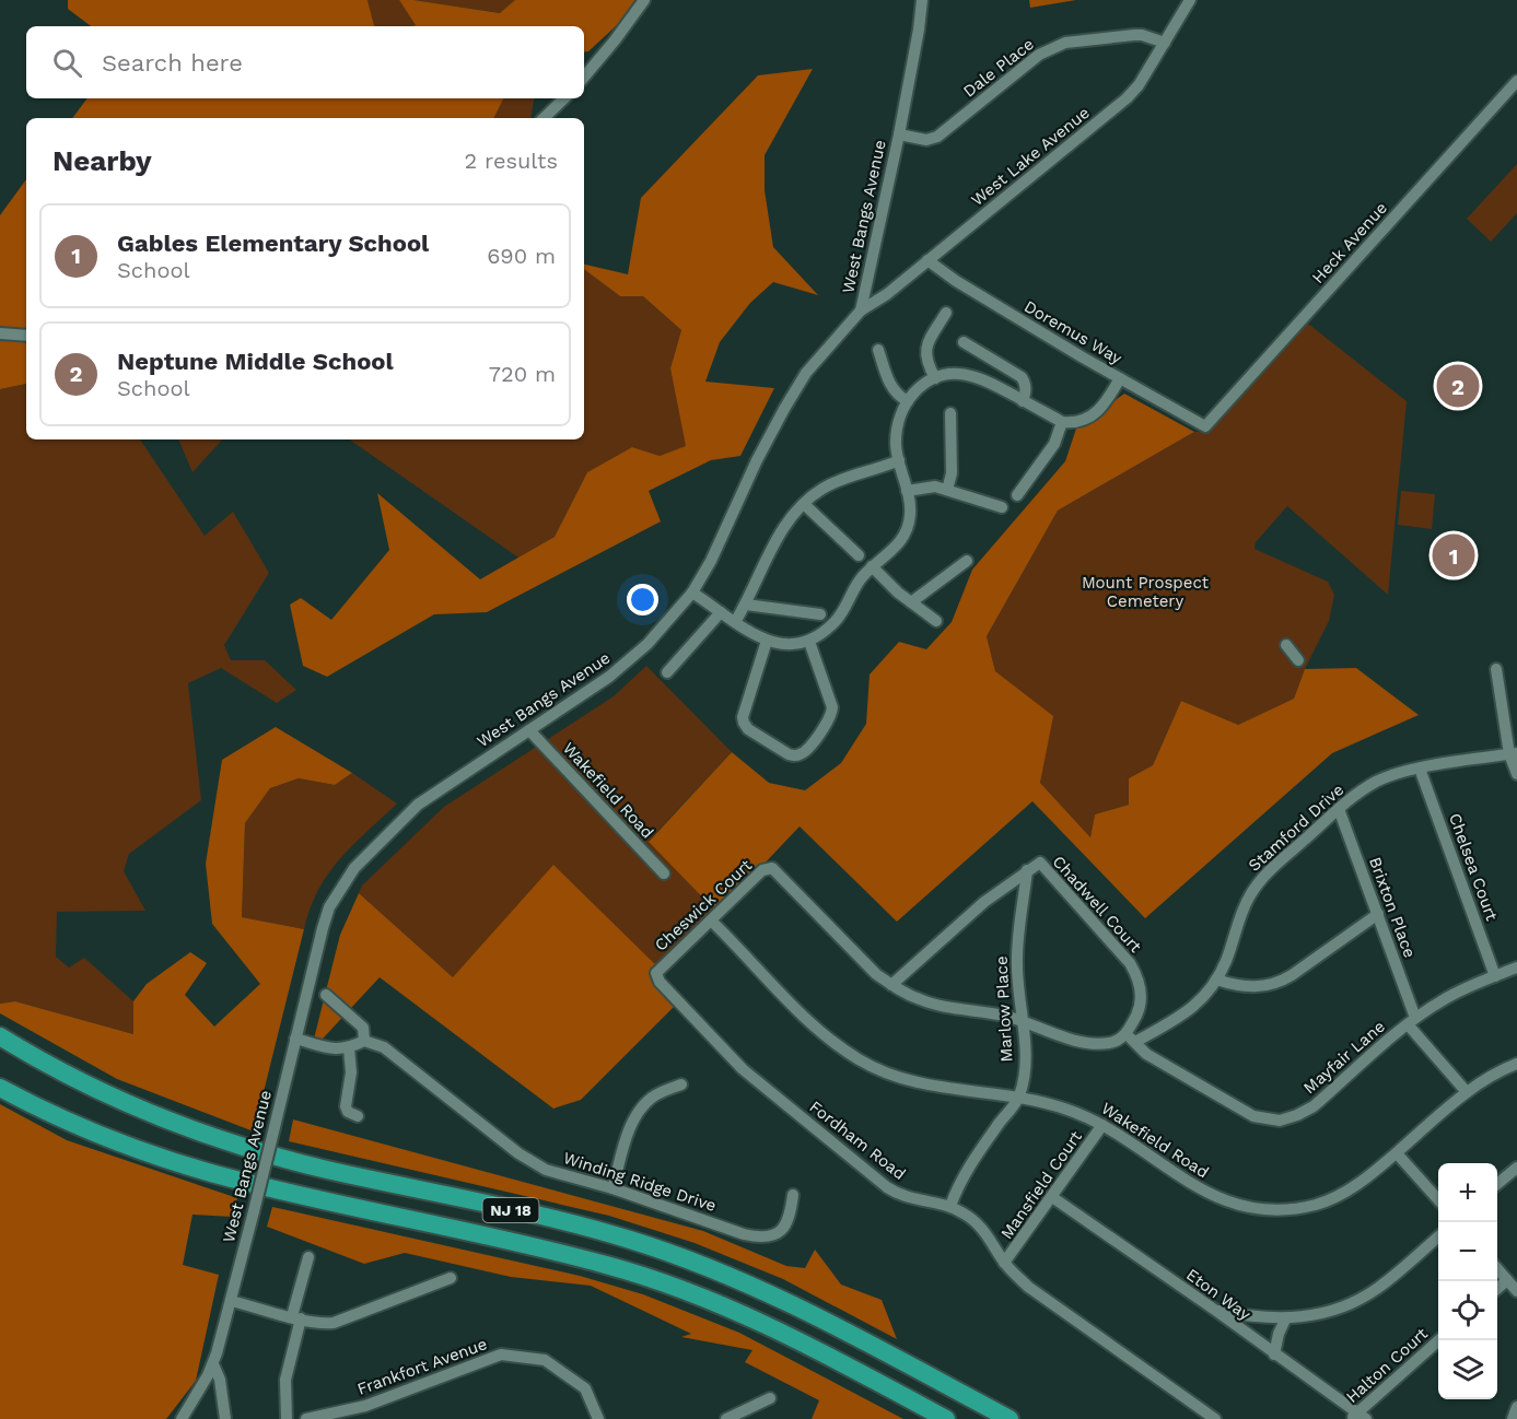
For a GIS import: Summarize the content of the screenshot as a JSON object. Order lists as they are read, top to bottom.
{
  "streets": {
    "highway": ["NJ 18"],
    "street": [
      "Dale Place",
      "West Lake Avenue",
      "West Bangs Avenue",
      "Heck Avenue",
      "Doremus Way",
      "Wakefield Road",
      "Stamford Drive",
      "Chelsea Court",
      "Chadwell Court",
      "Cheswick Court",
      "Brixton Place",
      "Marlow Place",
      "Mayfair Lane",
      "Fordham Road",
      "Winding Ridge Drive",
      "Mansfield Court",
      "Eton Way",
      "Halton Court",
      "Frankfort Avenue"
    ]
  },
  "crossings": [
    ["Dale Place", "West Lake Avenue"],
    ["Dale Place", "West Bangs Avenue"],
    ["West Lake Avenue", "West Bangs Avenue"],
    ["West Lake Avenue", "Doremus Way"],
    ["West Bangs Avenue", "Wakefield Road"],
    ["Heck Avenue", "Doremus Way"],
    ["Wakefield Road", "Cheswick Court"],
    ["Wakefield Road", "Brixton Place"],
    ["Wakefield Road", "Marlow Place"],
    ["Wakefield Road", "Mansfield Court"],
    ["Stamford Drive", "Chelsea Court"],
    ["Stamford Drive", "Chadwell Court"],
    ["Stamford Drive", "Cheswick Court"],
    ["Stamford Drive", "Brixton Place"],
    ["Stamford Drive", "Marlow Place"],
    ["Stamford Drive", "Mayfair Lane"],
    ["Chelsea Court", "Mayfair Lane"],
    ["Chadwell Court", "Marlow Place"],
    ["Chadwell Court", "Mayfair Lane"],
    ["Cheswick Court", "Fordham Road"],
    ["Brixton Place", "Mayfair Lane"],
    ["Marlow Place", "Fordham Road"],
    ["Fordham Road", "Mansfield Court"],
    ["Mansfield Court", "Eton Way"],
    ["Eton Way", "Halton Court"]
  ],
  "parks": ["Mount Prospect Cemetery"],
  "page": {
    "search": "Search here",
    "heading": ["Nearby", "2 results"],
    "list": [
      {
        "mark": "1",
        "name": "Gables Elementary School",
        "note": "School",
        "value": "690 m"
      },
      {
        "mark": "2",
        "name": "Neptune Middle School",
        "note": "School",
        "value": "720 m"
      }
    ],
    "pins": ["2", "1"],
    "map_buttons": ["+", "−"]
  }
}
